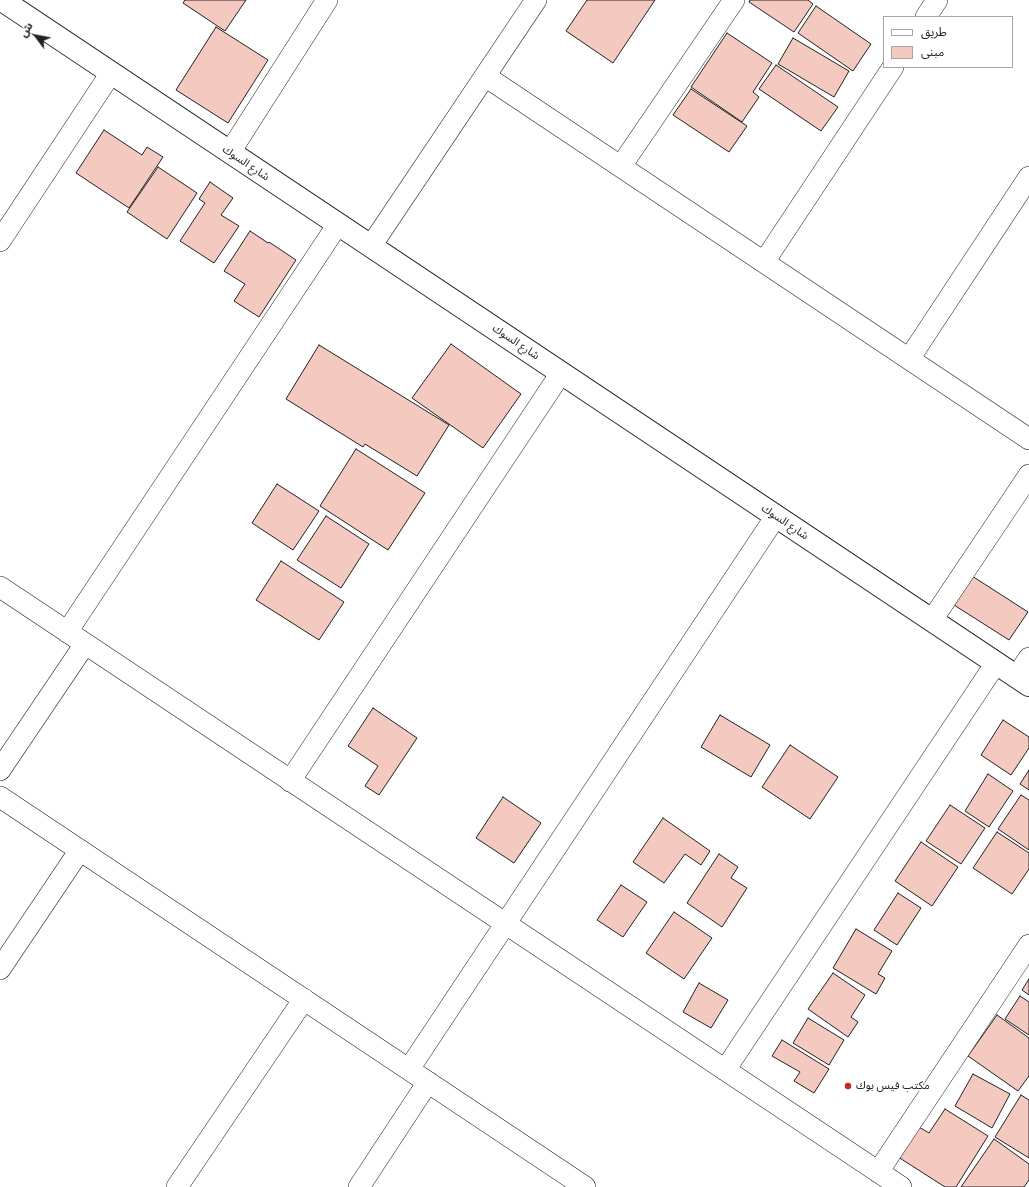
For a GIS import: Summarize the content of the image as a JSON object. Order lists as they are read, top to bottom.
{
  "streets": {
    "street": ["شارع السوك"]
  },
  "places": ["مكتب فيس بوك"],
  "legend": ["طريق", "مبنى"],
  "north": "top left"
}
